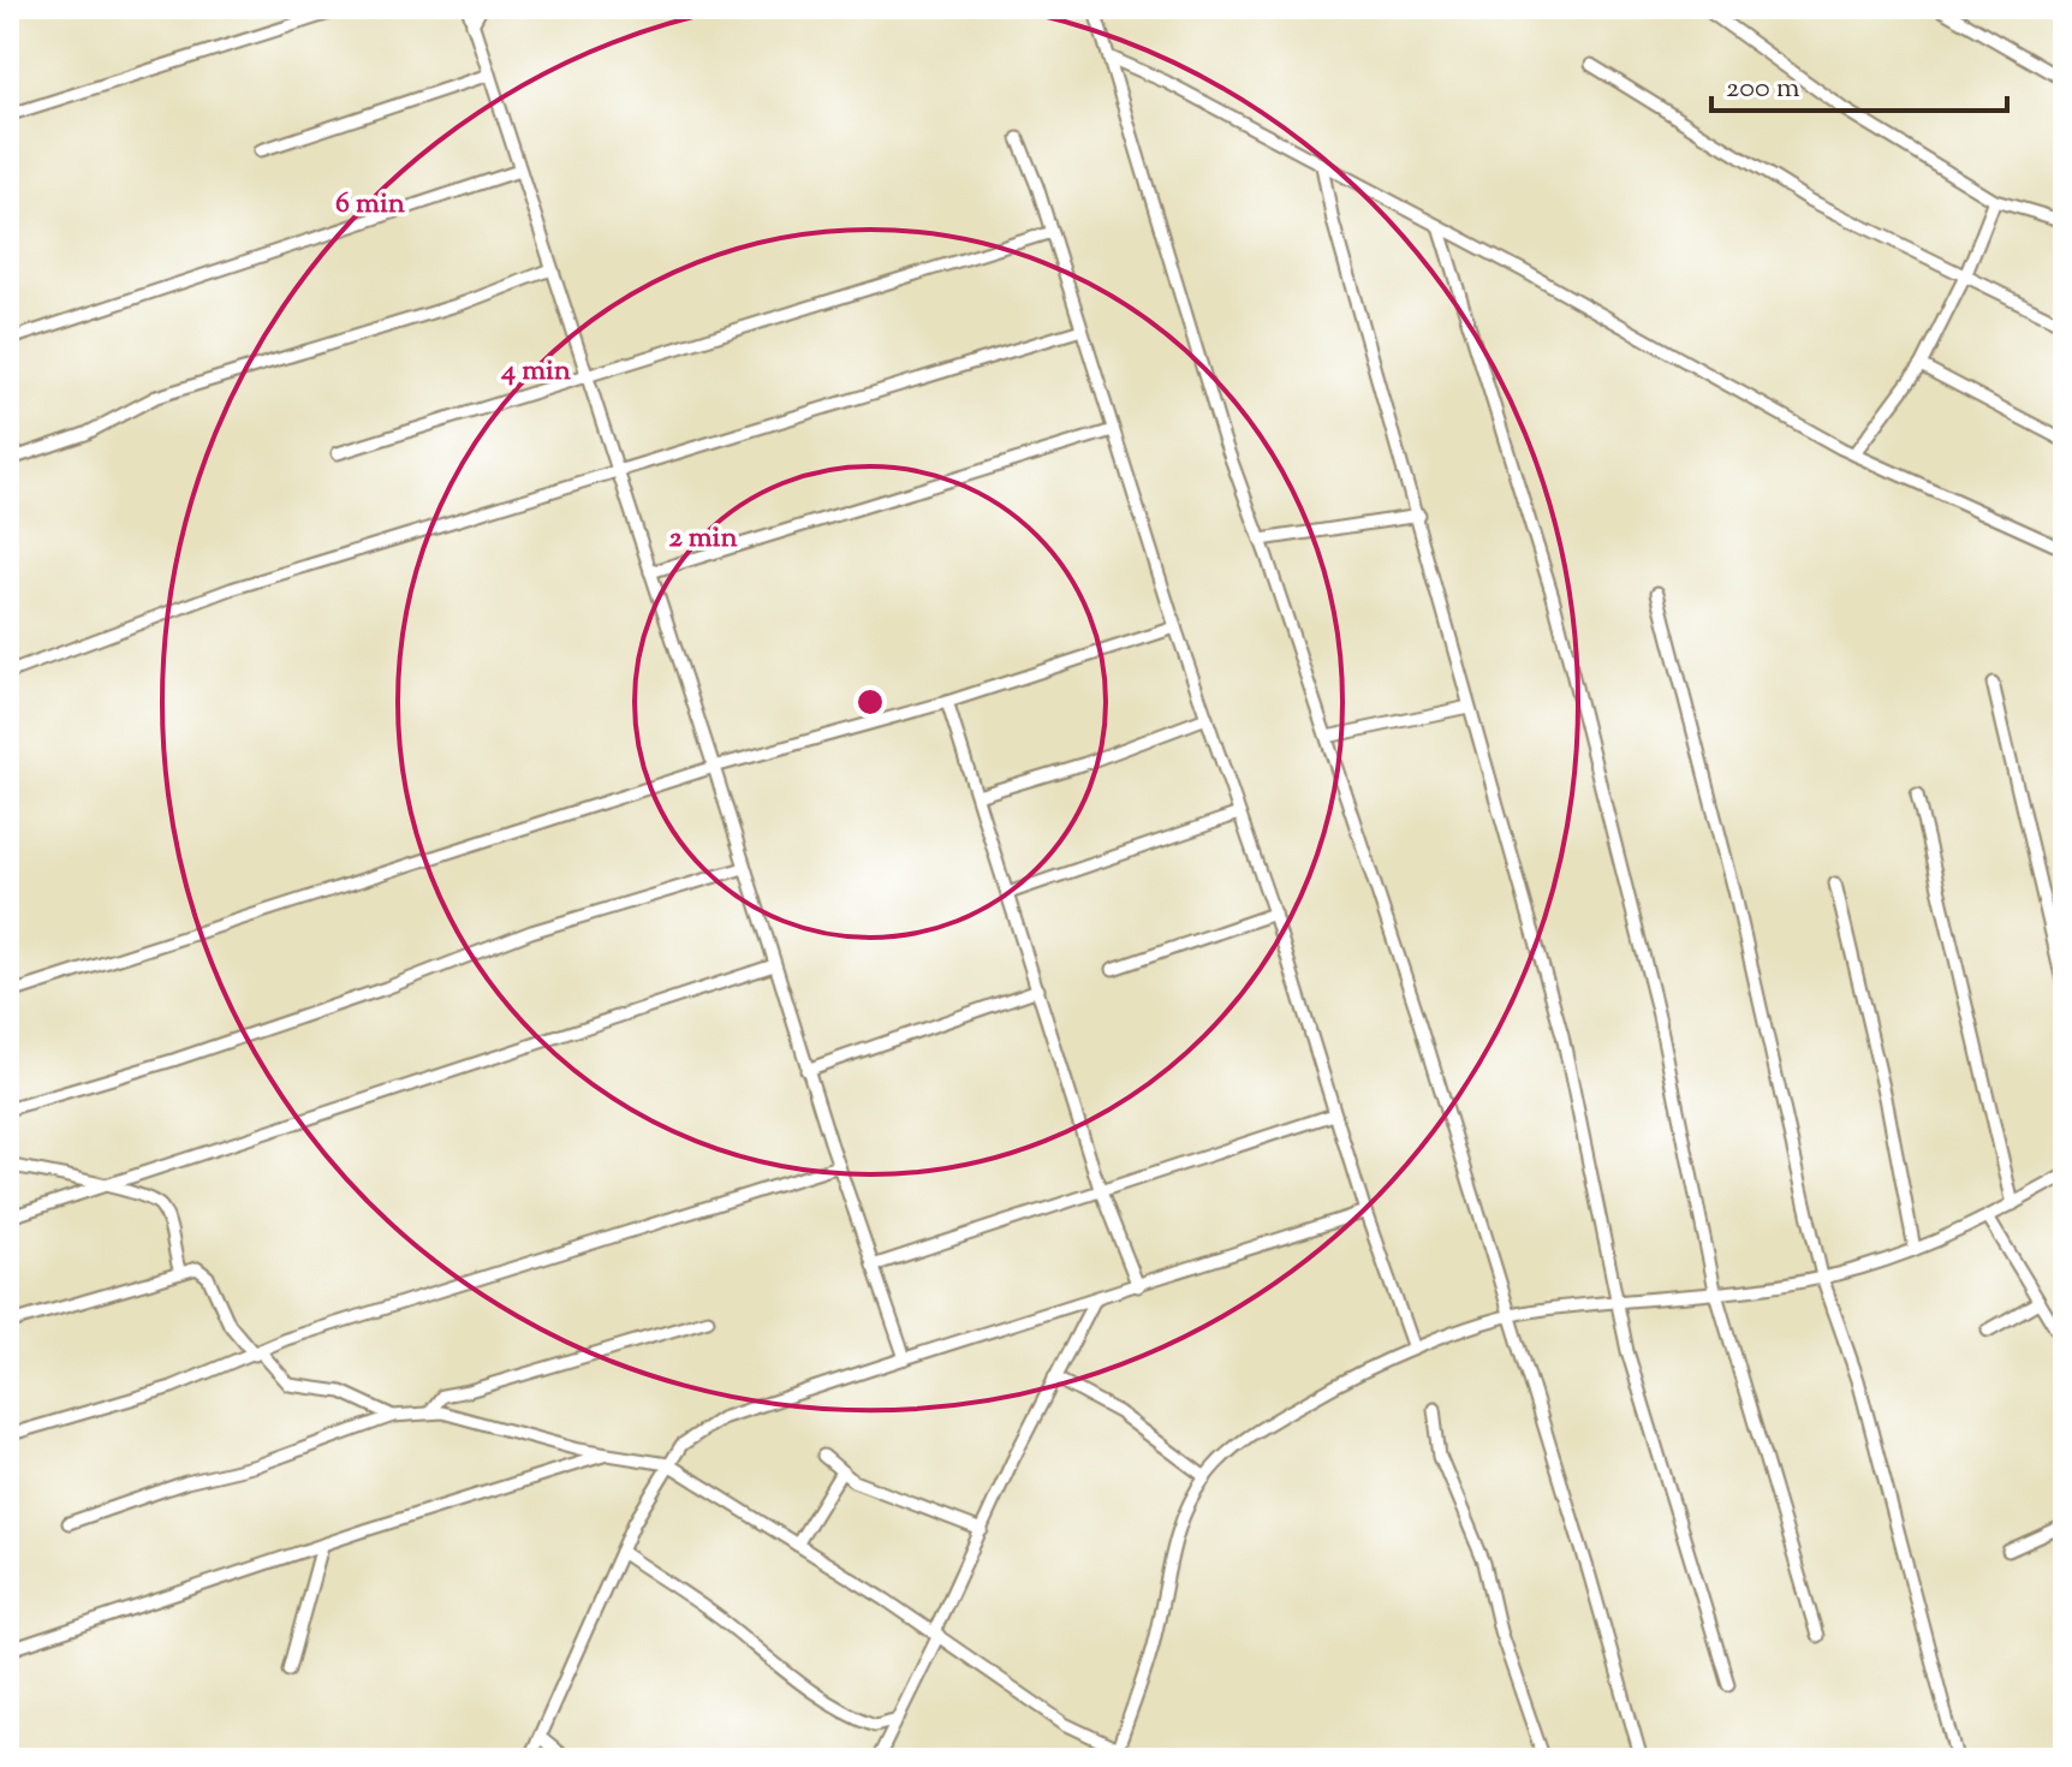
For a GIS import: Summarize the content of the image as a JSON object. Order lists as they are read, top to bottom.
{
  "scale_bar": "200 m",
  "rings": ["6 min", "4 min", "2 min"]
}
